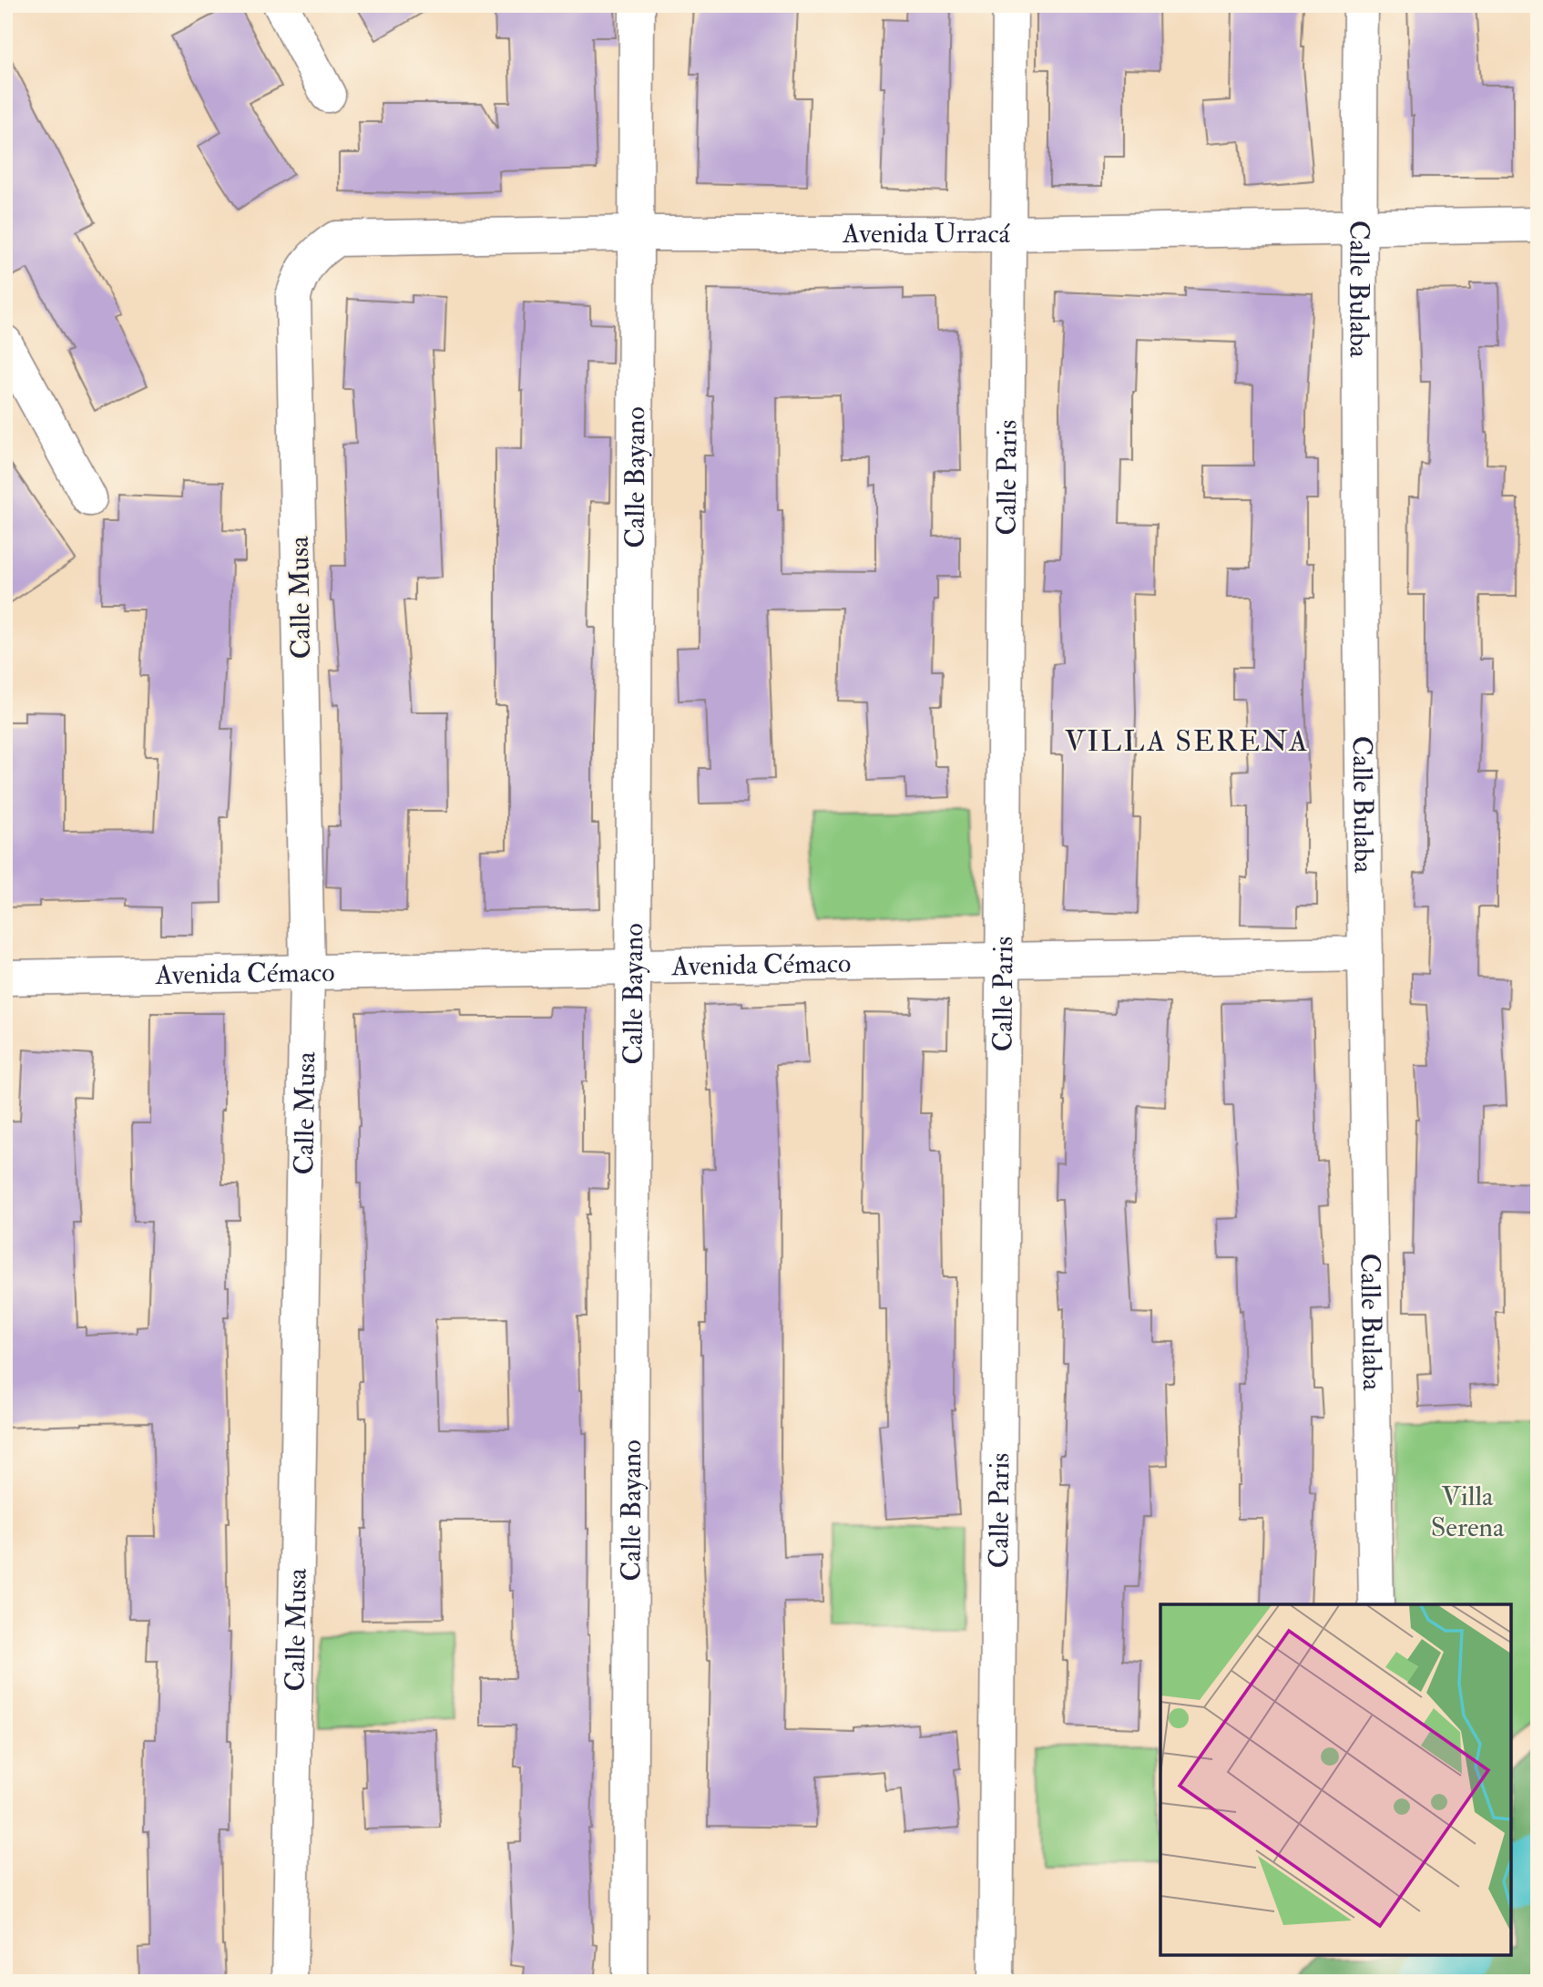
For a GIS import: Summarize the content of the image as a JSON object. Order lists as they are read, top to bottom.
{
  "streets": {
    "street": [
      "Avenida Urracá",
      "Calle Bulaba",
      "Calle Bayano",
      "Calle Paris",
      "Calle Musa",
      "Avenida Cémaco"
    ]
  },
  "crossings": [
    ["Avenida Urracá", "Calle Bulaba"],
    ["Avenida Urracá", "Calle Bayano"],
    ["Avenida Urracá", "Calle Paris"],
    ["Avenida Urracá", "Calle Musa"],
    ["Calle Bulaba", "Avenida Cémaco"],
    ["Calle Bayano", "Avenida Cémaco"],
    ["Calle Paris", "Avenida Cémaco"],
    ["Calle Musa", "Avenida Cémaco"]
  ],
  "districts": ["VILLA SERENA"],
  "parks": ["Villa Serena"]
}
